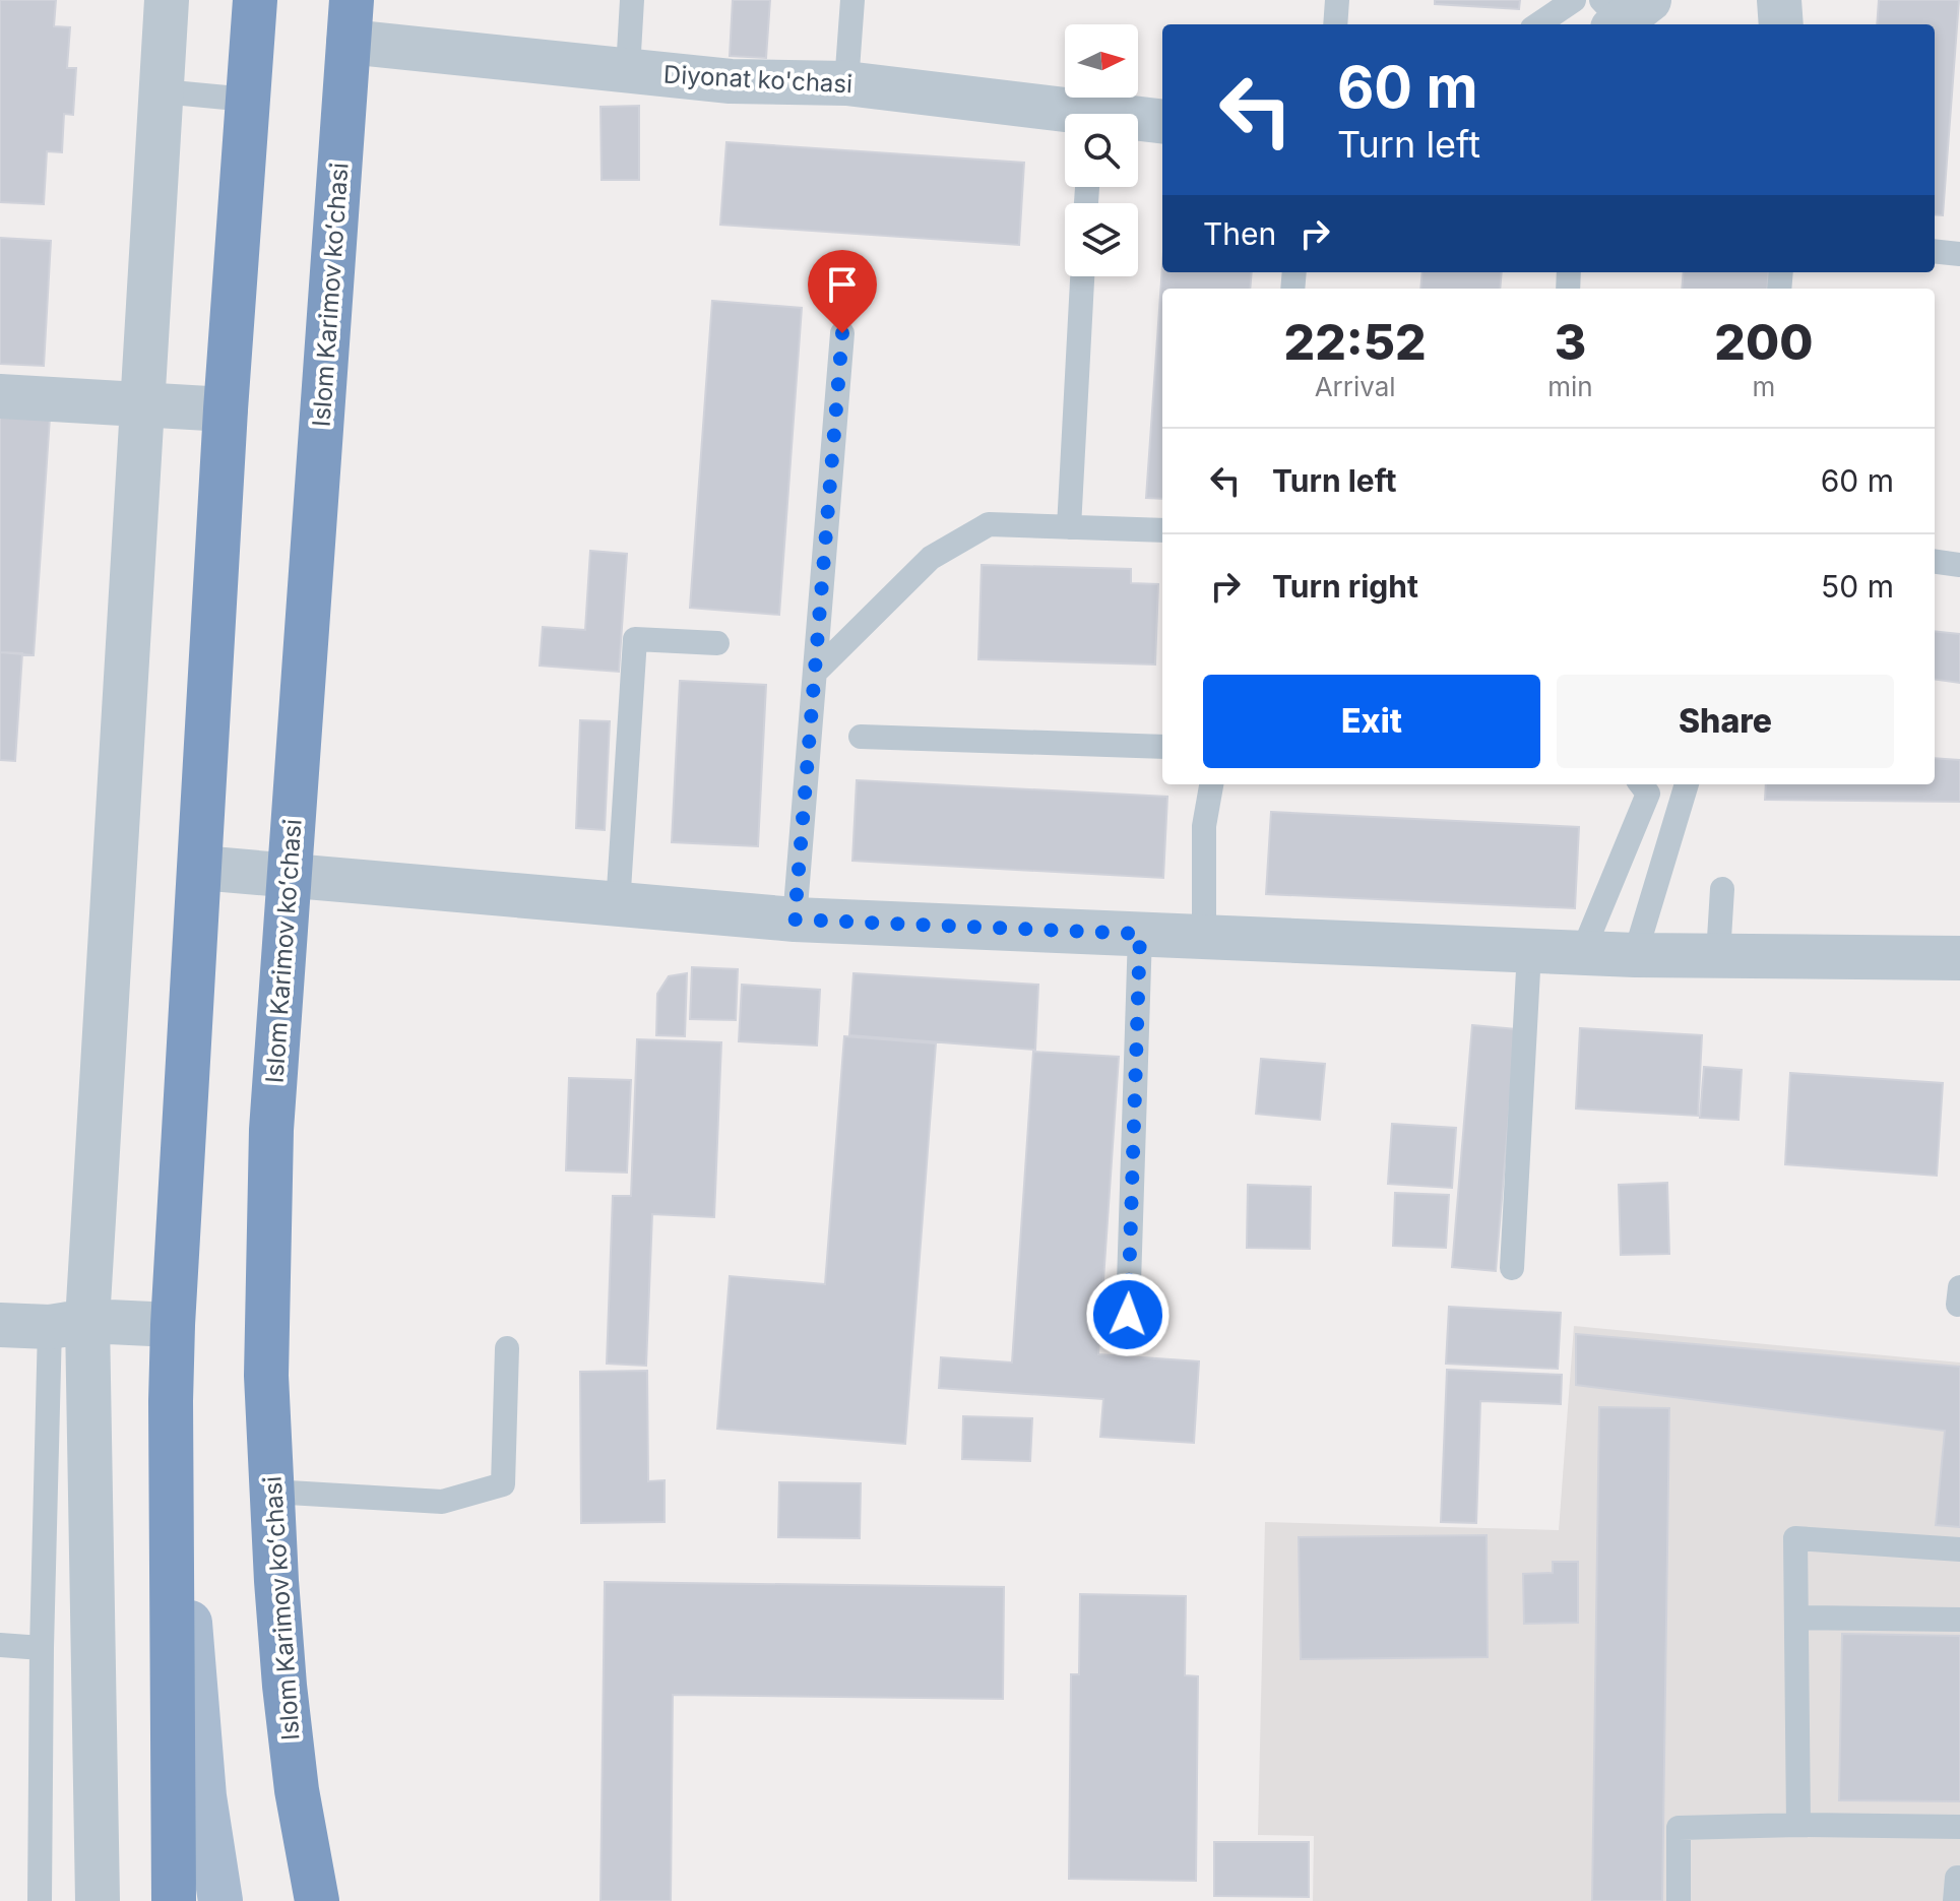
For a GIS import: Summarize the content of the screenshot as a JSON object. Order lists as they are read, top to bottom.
{
  "streets": {
    "highway": ["Islom Karimov koʻchasi"],
    "street": ["Diyonat ko'chasi"]
  },
  "crossings": [
    ["Diyonat ko'chasi", "Islom Karimov koʻchasi"]
  ],
  "north": "right",
  "page": {
    "turn": ["60 m", "Turn left"],
    "then": "Then",
    "eta": [
      "22:52",
      "Arrival",
      "3",
      "min",
      "200",
      "m"
    ],
    "list": [
      {
        "name": "Turn left",
        "value": "60 m"
      },
      {
        "name": "Turn right",
        "value": "50 m"
      }
    ],
    "buttons": ["Exit", "Share"]
  }
}
